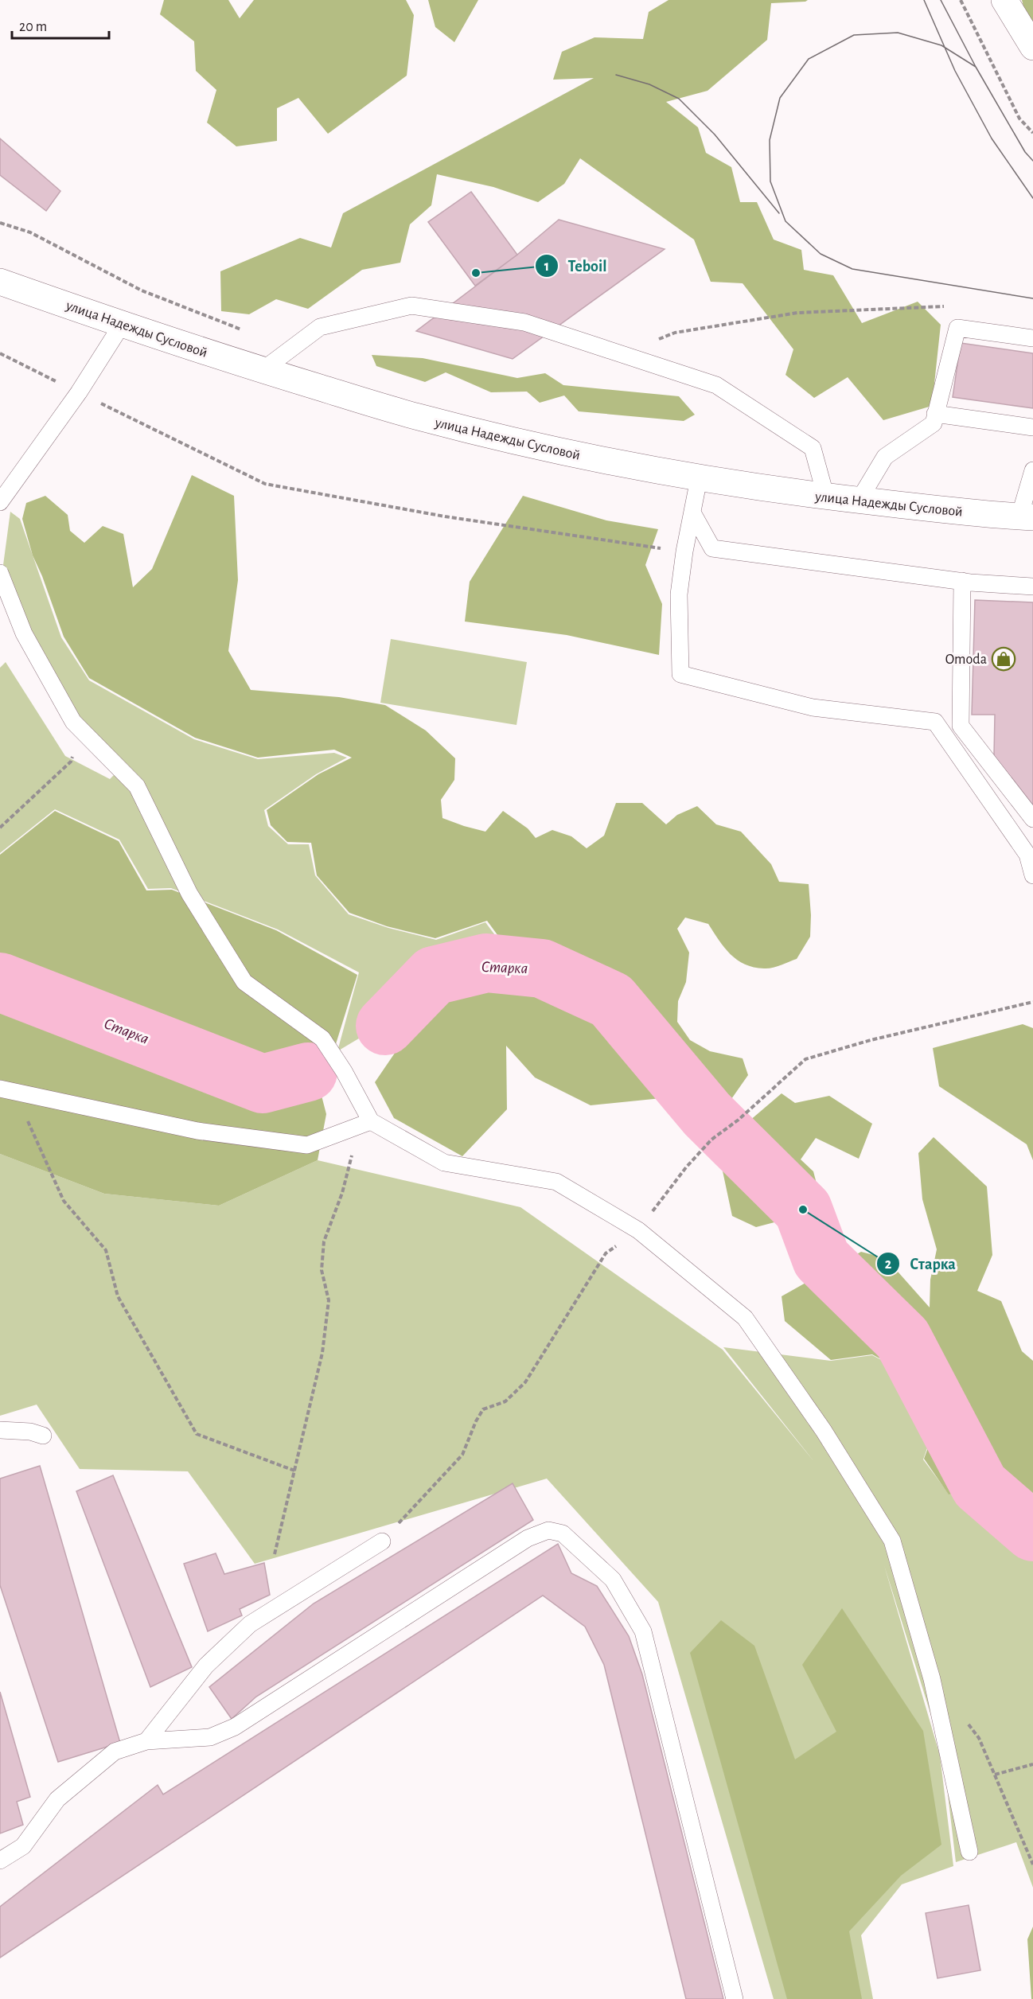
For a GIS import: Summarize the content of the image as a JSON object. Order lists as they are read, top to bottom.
{
  "streets": {
    "main road": ["улица Надежды Сусловой"]
  },
  "water": ["Старка"],
  "places": {
    "other": ["Teboil", "Старка"],
    "shop": ["Omoda"]
  },
  "scale_bar": "20 m"
}
